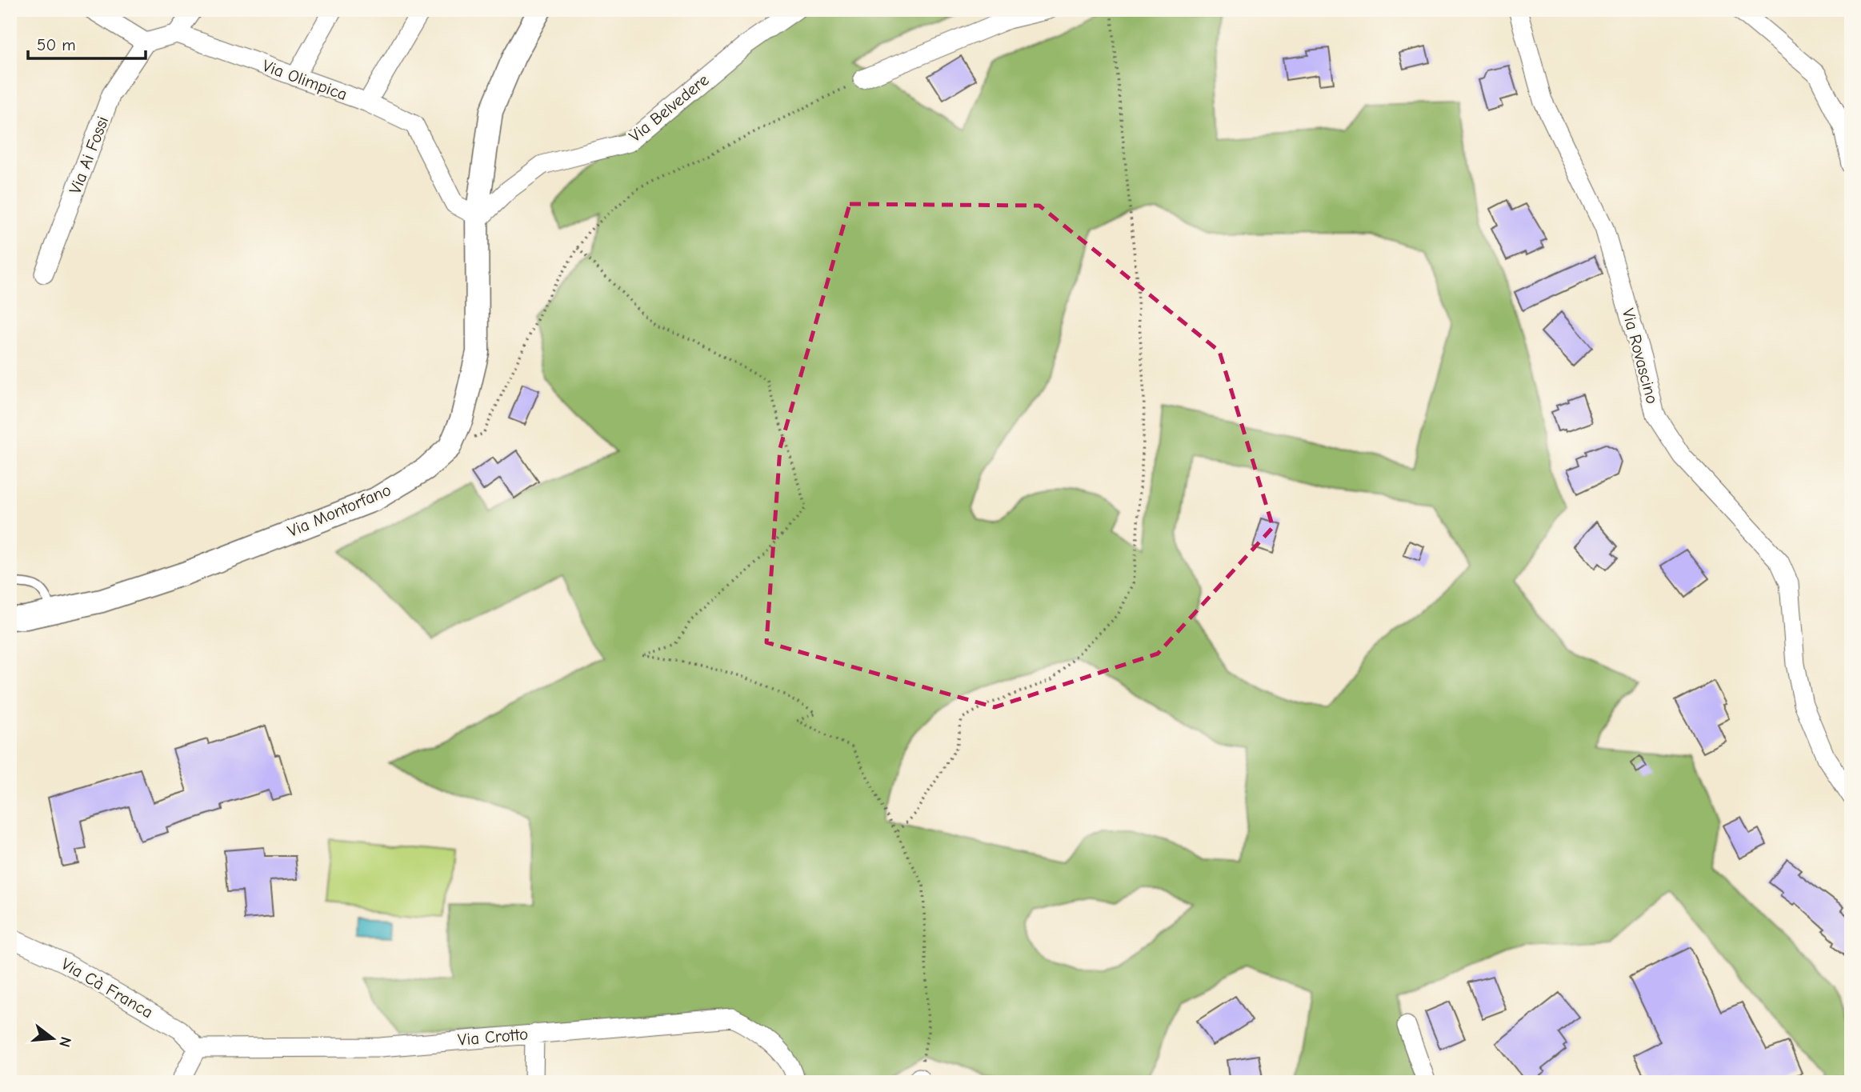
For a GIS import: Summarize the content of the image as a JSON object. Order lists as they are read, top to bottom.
{
  "streets": {
    "street": [
      "Via Olimpica",
      "Via Belvedere",
      "Via Ai Fossi",
      "Via Rovascino",
      "Via Montorfano",
      "Via Cà Franca",
      "Via Crotto"
    ]
  },
  "crossings": [
    ["Via Olimpica", "Via Belvedere"],
    ["Via Olimpica", "Via Montorfano"],
    ["Via Belvedere", "Via Montorfano"],
    ["Via Cà Franca", "Via Crotto"]
  ],
  "scale_bar": "50 m",
  "north": "right"
}
